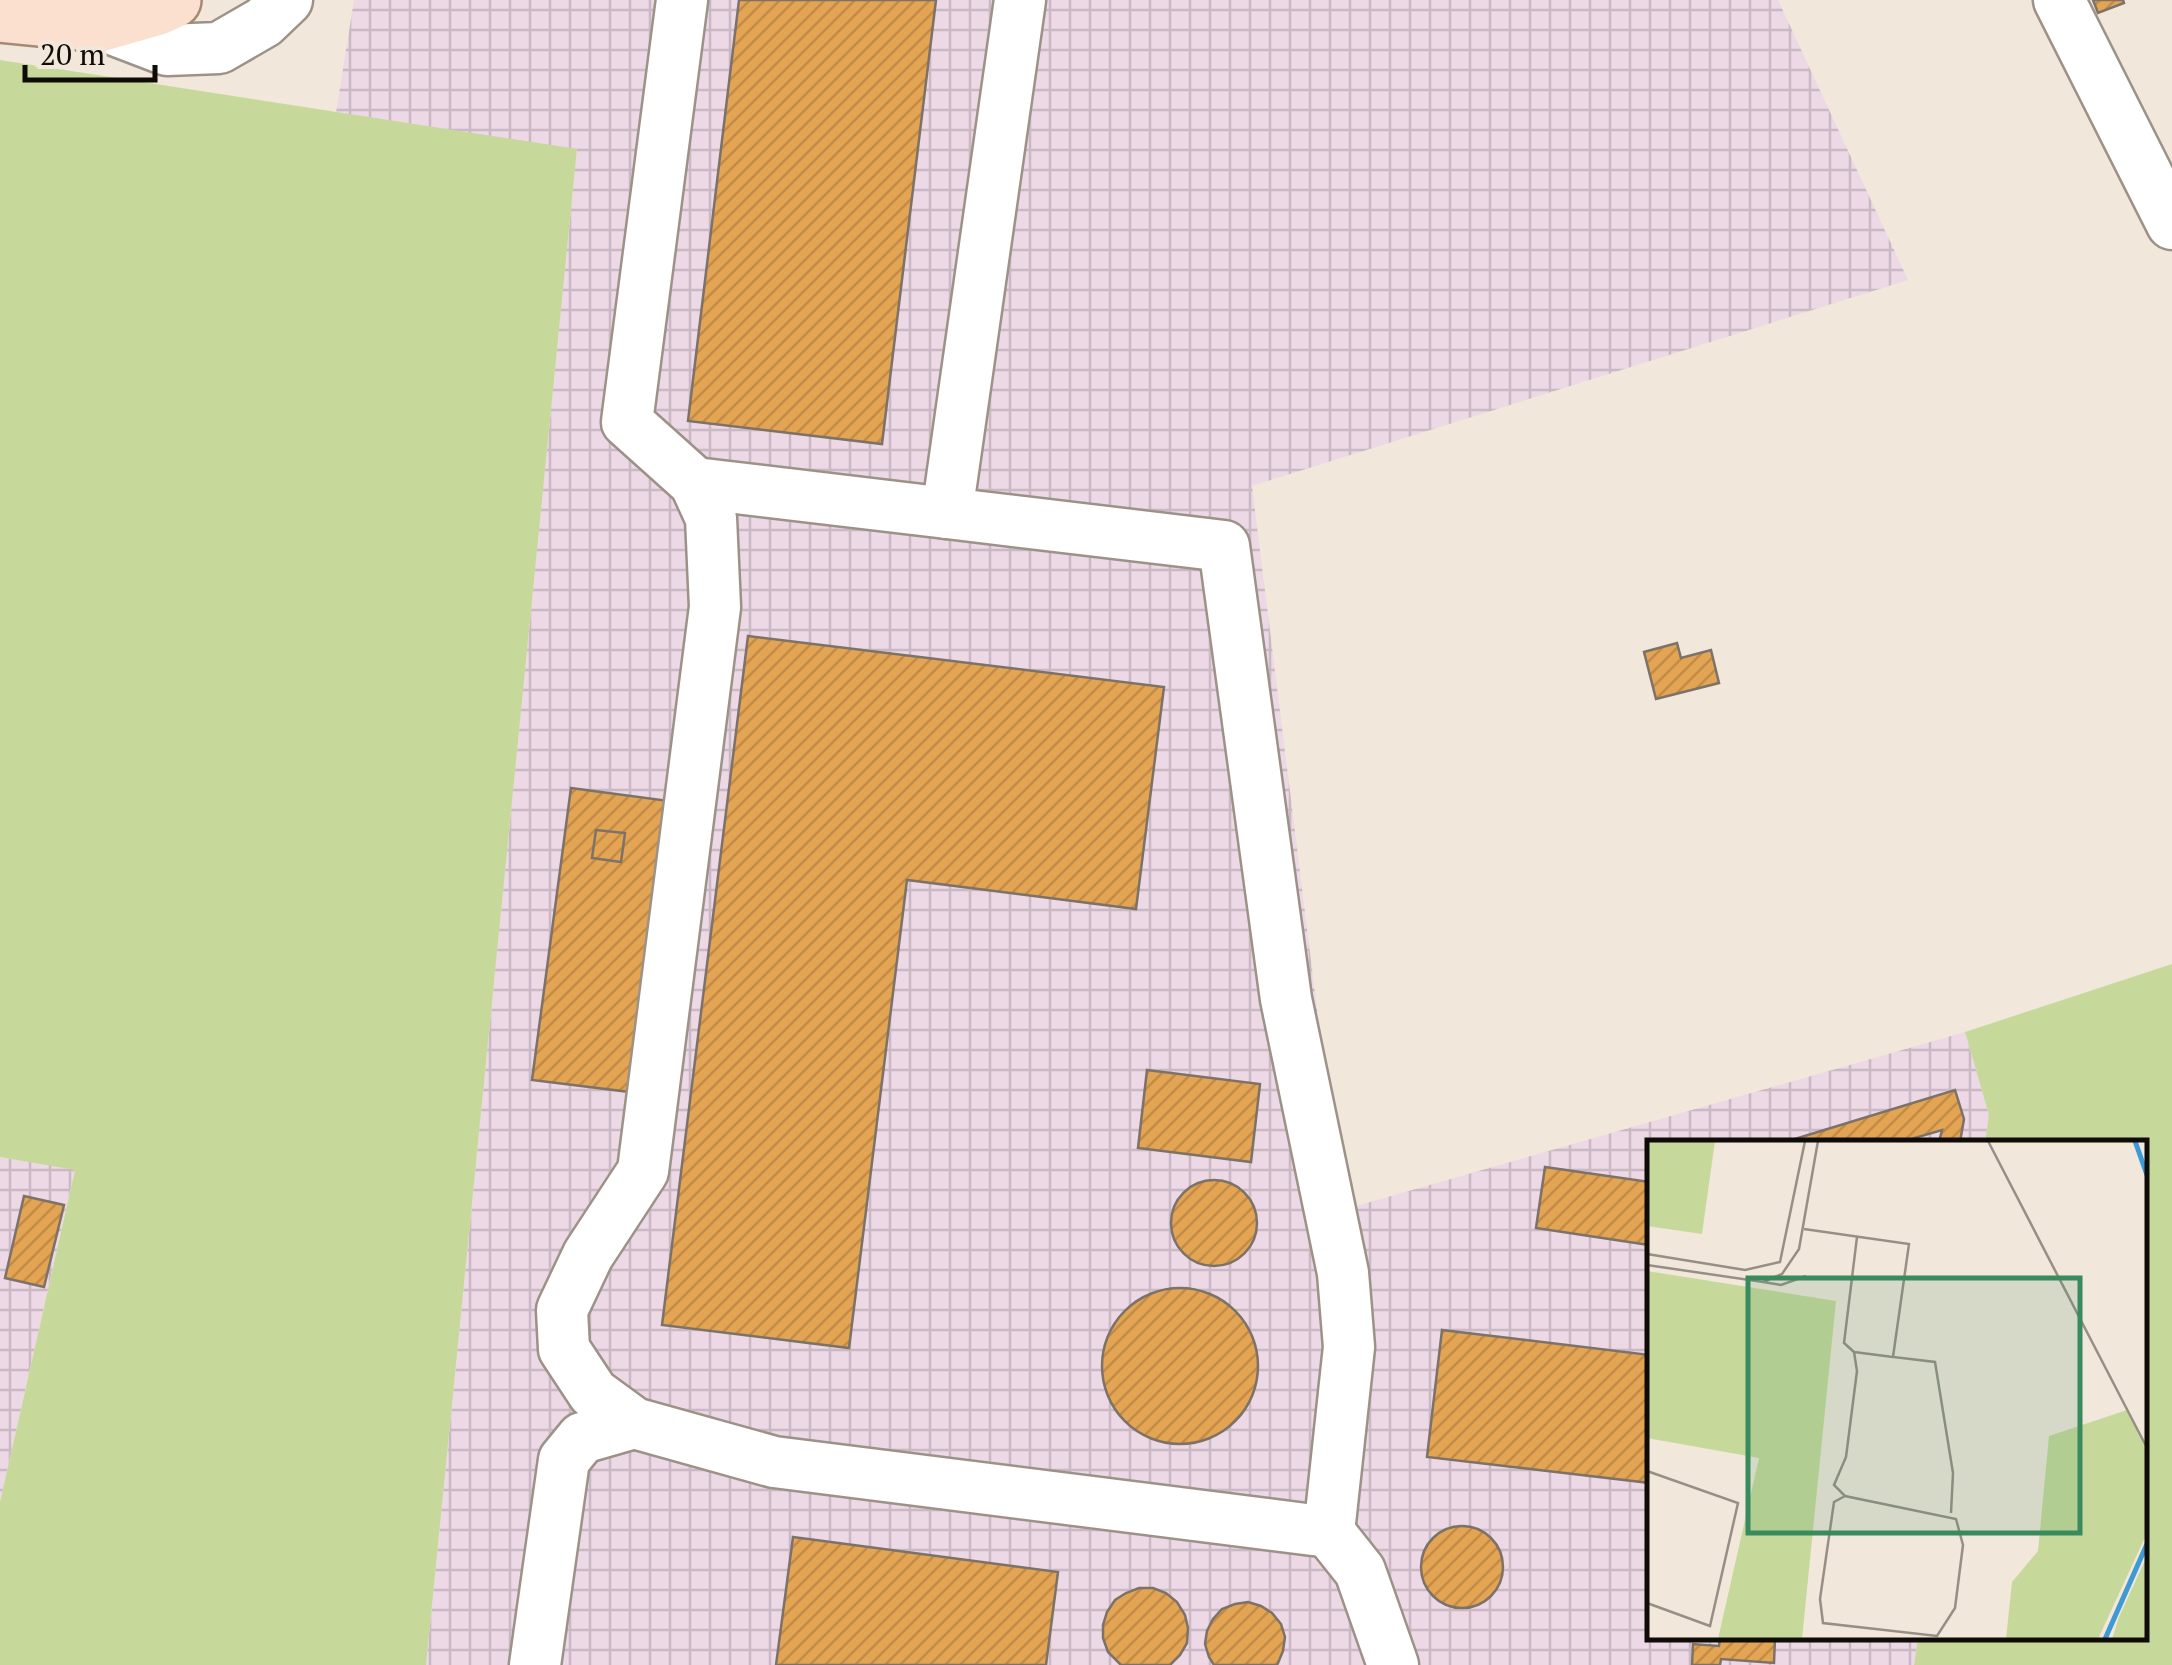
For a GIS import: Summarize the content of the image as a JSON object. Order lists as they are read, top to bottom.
{
  "scale_bar": "20 m"
}
